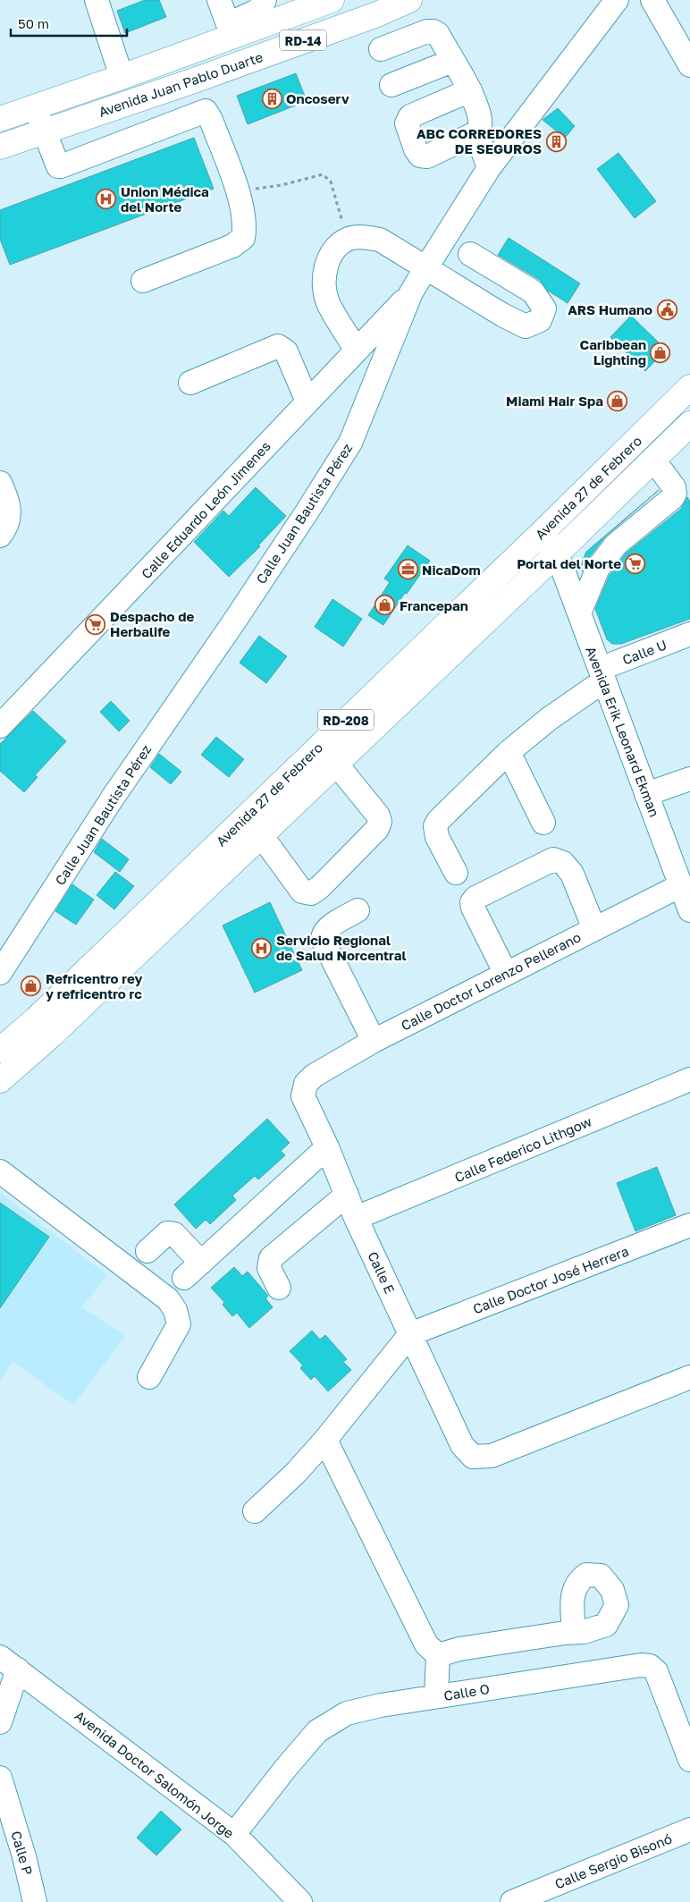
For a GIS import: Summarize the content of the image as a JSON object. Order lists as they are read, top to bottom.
{
  "streets": {
    "main road": [
      "RD-14",
      "Avenida Juan Pablo Duarte",
      "Avenida 27 de Febrero",
      "RD-208"
    ],
    "street": [
      "Calle Eduardo León Jimenes",
      "Calle Juan Bautista Pérez",
      "Calle U",
      "Avenida Erik Leonard Ekman",
      "Calle Doctor Lorenzo Pellerano",
      "Calle Federico Lithgow",
      "Calle E",
      "Calle Doctor José Herrera",
      "Calle O",
      "Avenida Doctor Salomón Jorge",
      "Calle P",
      "Calle Sergio Bisonó"
    ]
  },
  "crossings": [
    ["Avenida 27 de Febrero", "Avenida Erik Leonard Ekman"],
    ["Calle Eduardo León Jimenes", "Calle Juan Bautista Pérez"],
    ["Calle U", "Avenida Erik Leonard Ekman"],
    ["Avenida Erik Leonard Ekman", "Calle Doctor Lorenzo Pellerano"],
    ["Calle Doctor Lorenzo Pellerano", "Calle E"],
    ["Calle Federico Lithgow", "Calle E"],
    ["Calle E", "Calle Doctor José Herrera"],
    ["Calle O", "Avenida Doctor Salomón Jorge"]
  ],
  "places": {
    "building": ["Oncoserv", "ABC CORREDORES DE SEGUROS"],
    "hospital": ["Union Médica del Norte", "Servicio Regional de Salud Norcentral"],
    "public building": ["ARS Humano"],
    "shop": [
      "Caribbean Lighting",
      "Miami Hair Spa",
      "Francepan",
      "Refricentro rey y refricentro rc"
    ],
    "supermarket": ["Portal del Norte", "Despacho de Herbalife"],
    "office": ["NicaDom"]
  },
  "scale_bar": "50 m"
}
